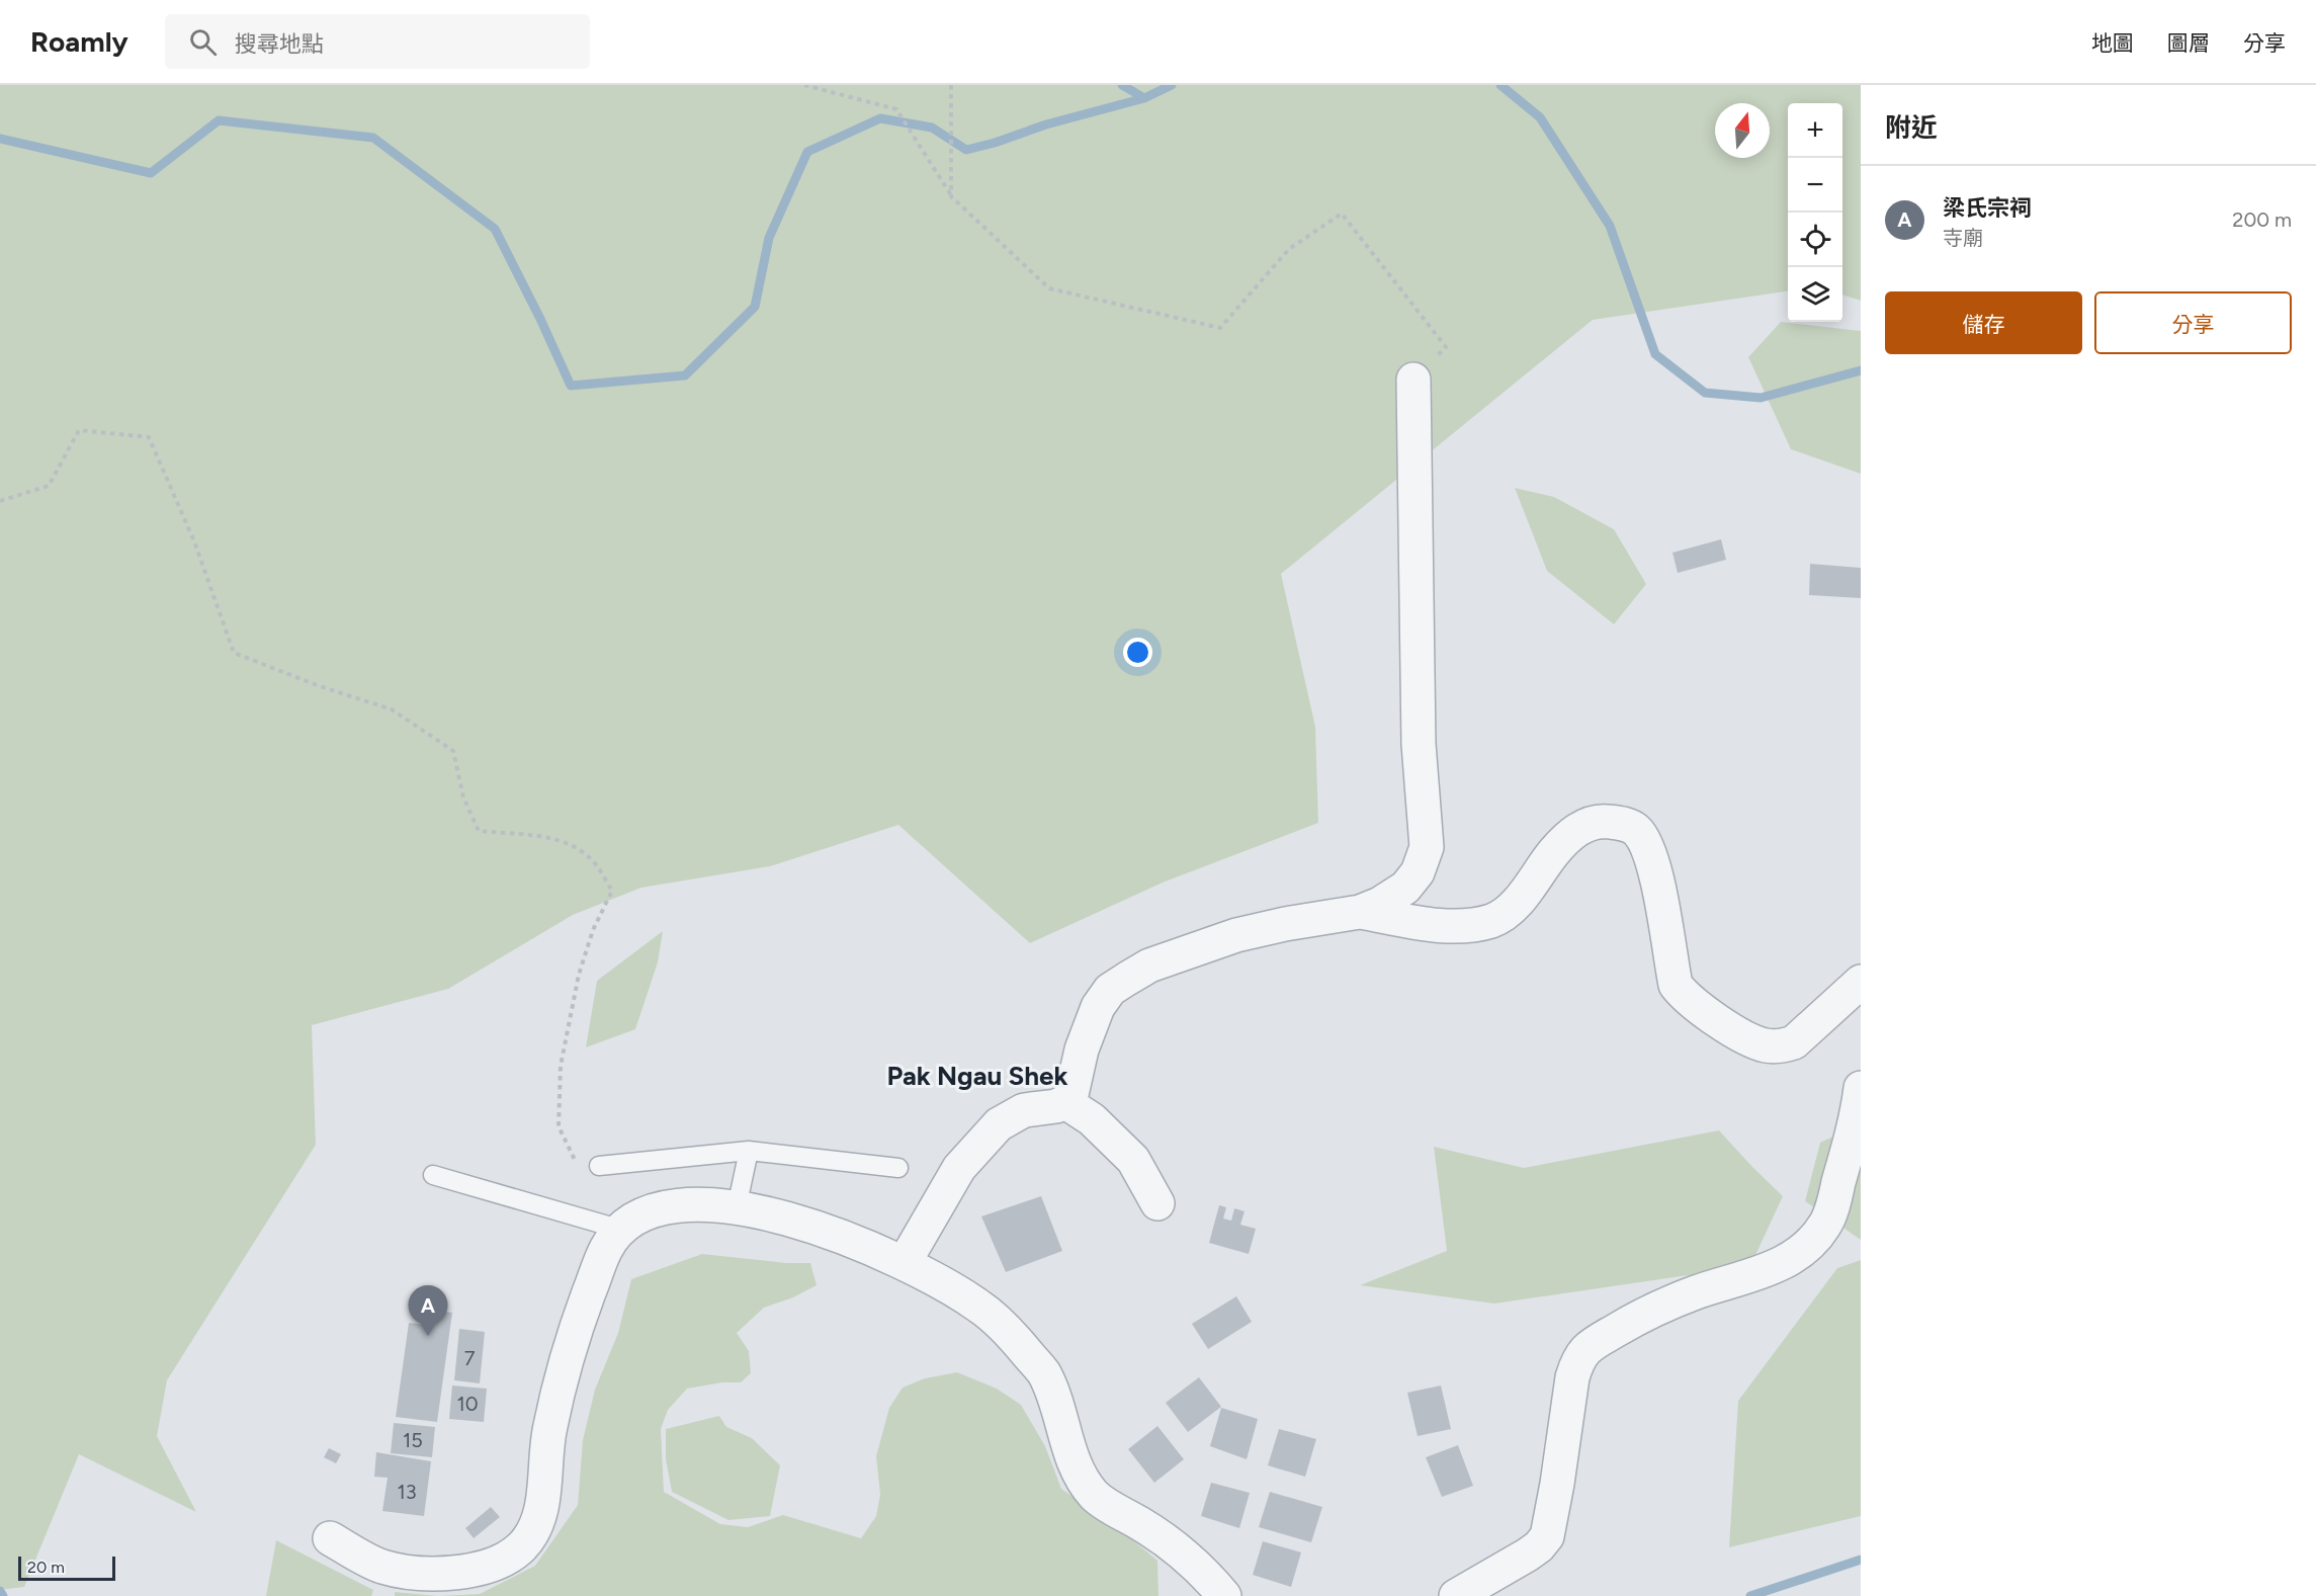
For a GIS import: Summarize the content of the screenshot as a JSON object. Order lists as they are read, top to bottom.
{
  "districts": ["Pak Ngau Shek"],
  "house_numbers": [
    "7",
    "10",
    "15",
    "13"
  ],
  "scale_bar": "20 m",
  "north": "top",
  "page": {
    "header": "Roamly",
    "search": "搜尋地點",
    "nav": ["地圖", "圖層", "分享"],
    "heading": "附近",
    "map_buttons": ["+", "−"],
    "list": [
      {
        "mark": "A",
        "name": "梁氏宗祠",
        "note": "寺廟",
        "value": "200 m"
      }
    ],
    "buttons": ["儲存", "分享"],
    "pins": "A",
    "scale": "20 m"
  }
}
